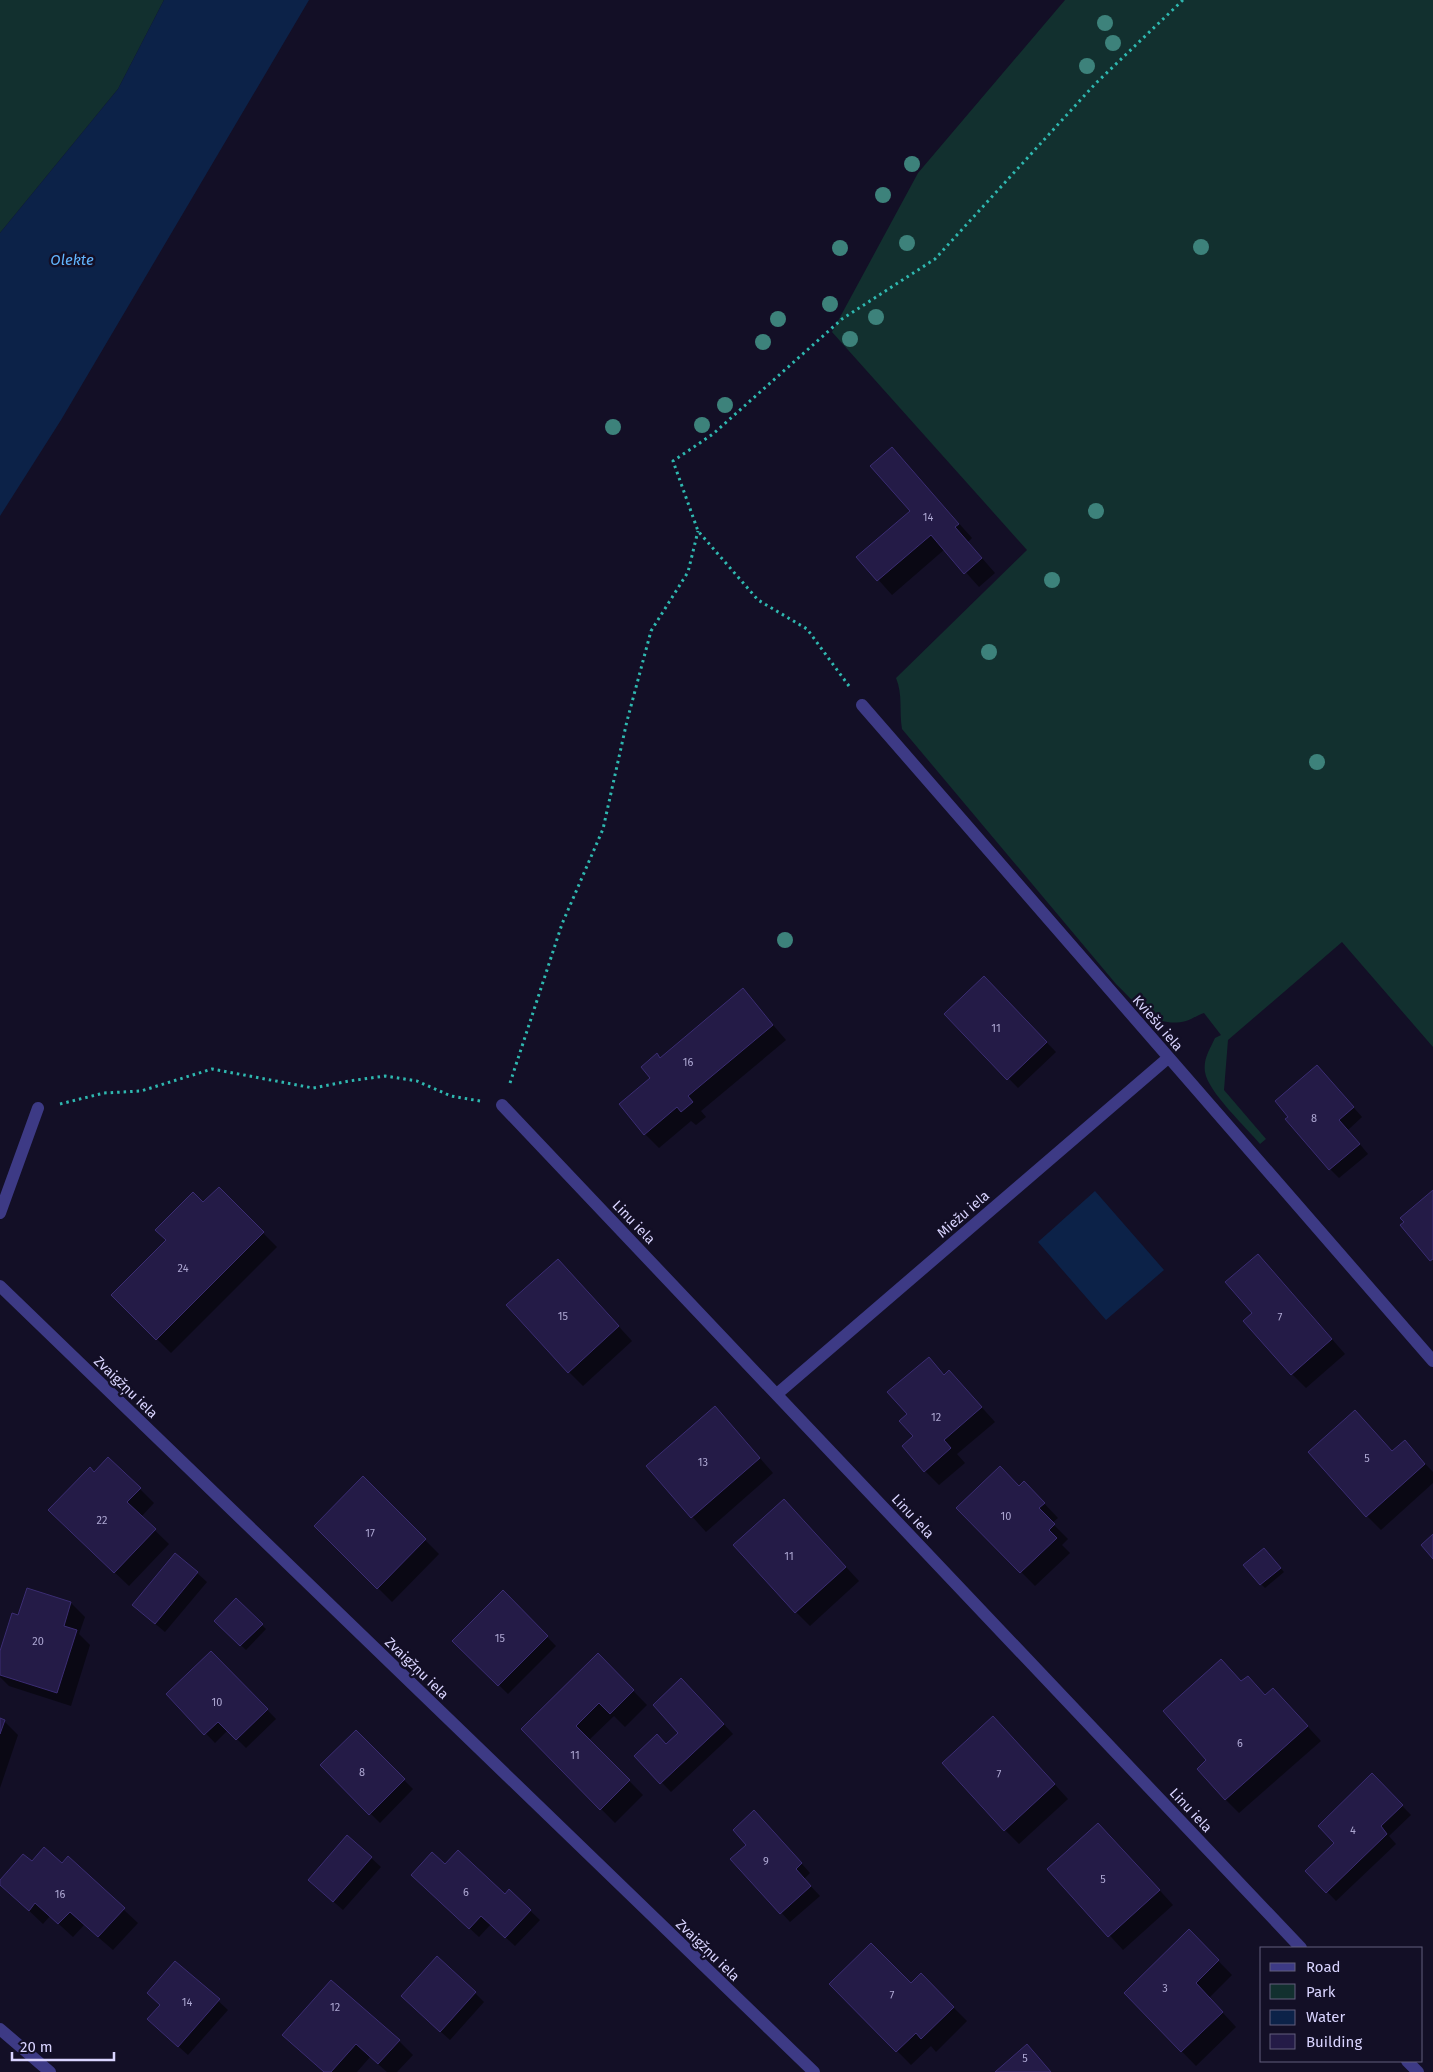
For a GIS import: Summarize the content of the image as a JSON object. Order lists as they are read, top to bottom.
{
  "streets": {
    "street": [
      "Kviešu iela",
      "Miežu iela",
      "Linu iela",
      "Zvaigžņu iela"
    ]
  },
  "crossings": [
    ["Kviešu iela", "Miežu iela"],
    ["Miežu iela", "Linu iela"]
  ],
  "water": ["Olekte"],
  "house_numbers": [
    "14",
    "11",
    "16",
    "8",
    "24",
    "15",
    "7",
    "12",
    "5",
    "13",
    "10",
    "22",
    "17",
    "11",
    "15",
    "20",
    "10",
    "6",
    "11",
    "8",
    "7",
    "4",
    "9",
    "5",
    "6",
    "16",
    "3",
    "7",
    "14",
    "12",
    "5"
  ],
  "legend": [
    "Road",
    "Park",
    "Water",
    "Building"
  ],
  "scale_bar": "20 m"
}
